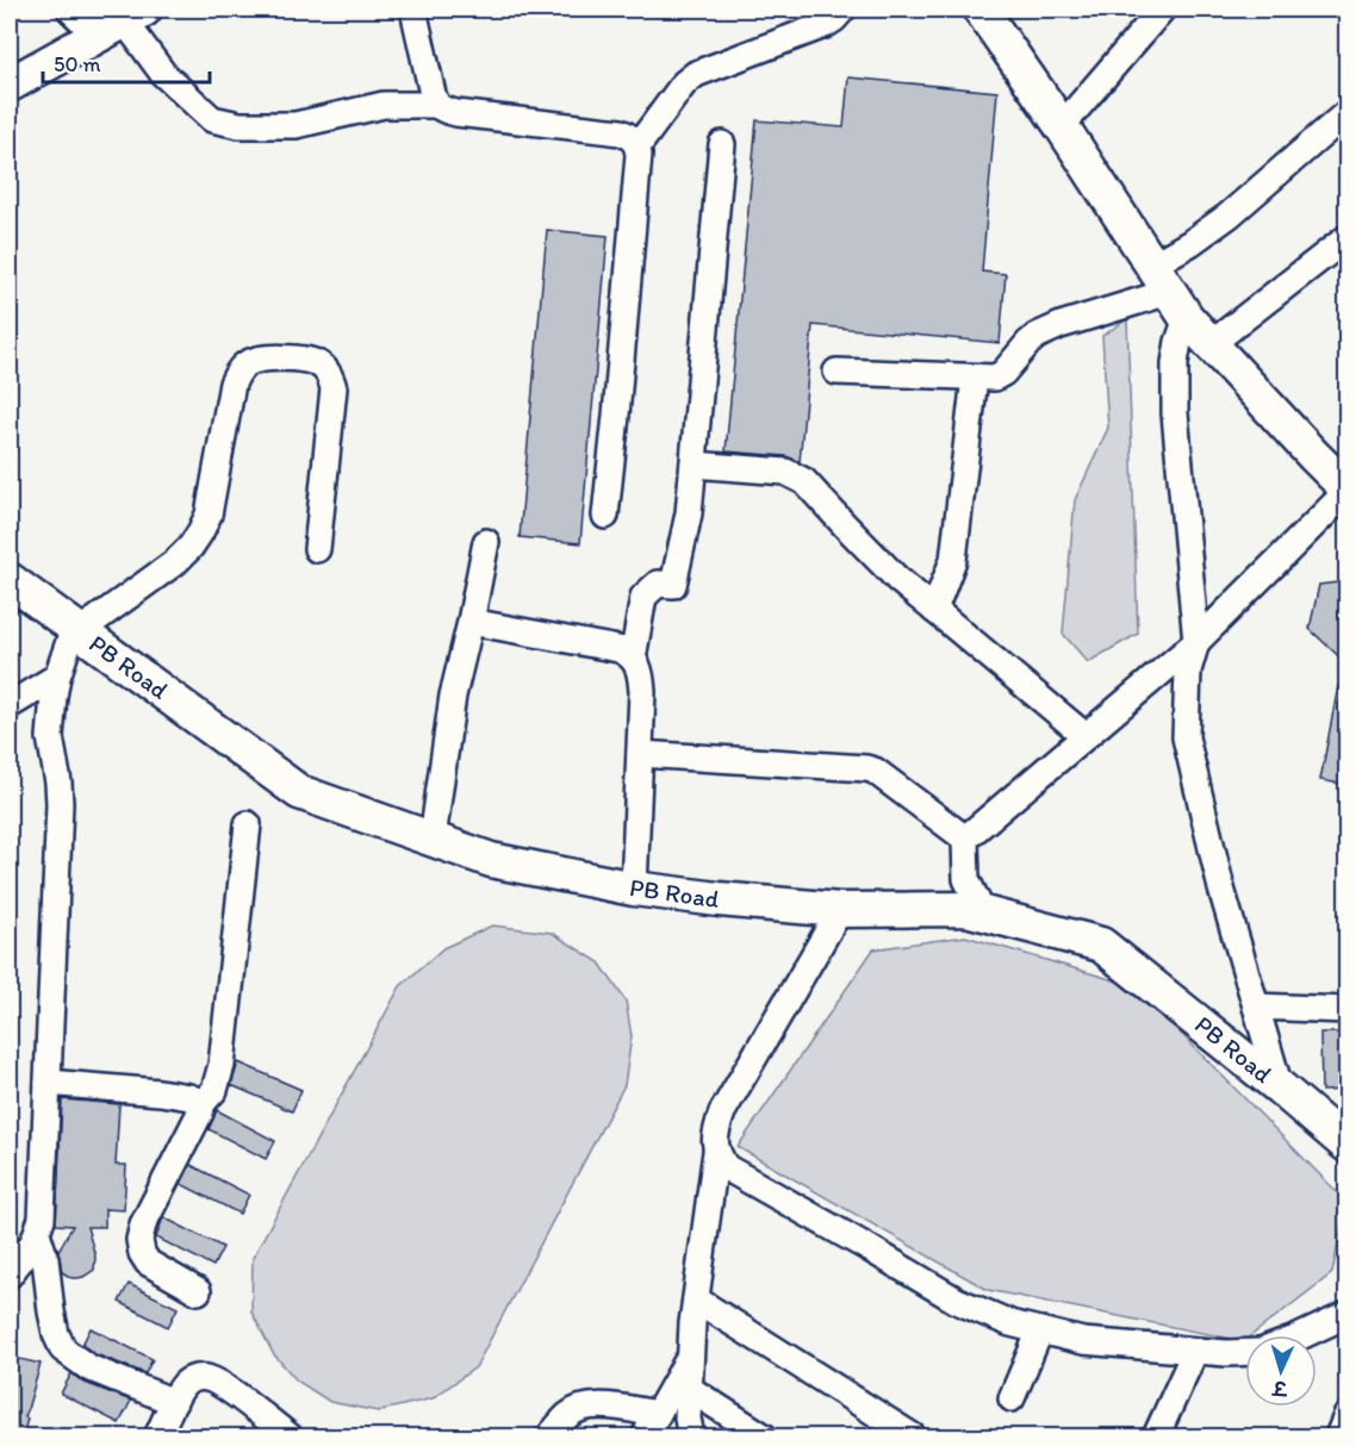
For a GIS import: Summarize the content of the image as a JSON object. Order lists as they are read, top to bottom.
{
  "streets": {
    "street": ["PB Road"]
  },
  "scale_bar": "50 m",
  "north": "bottom"
}
